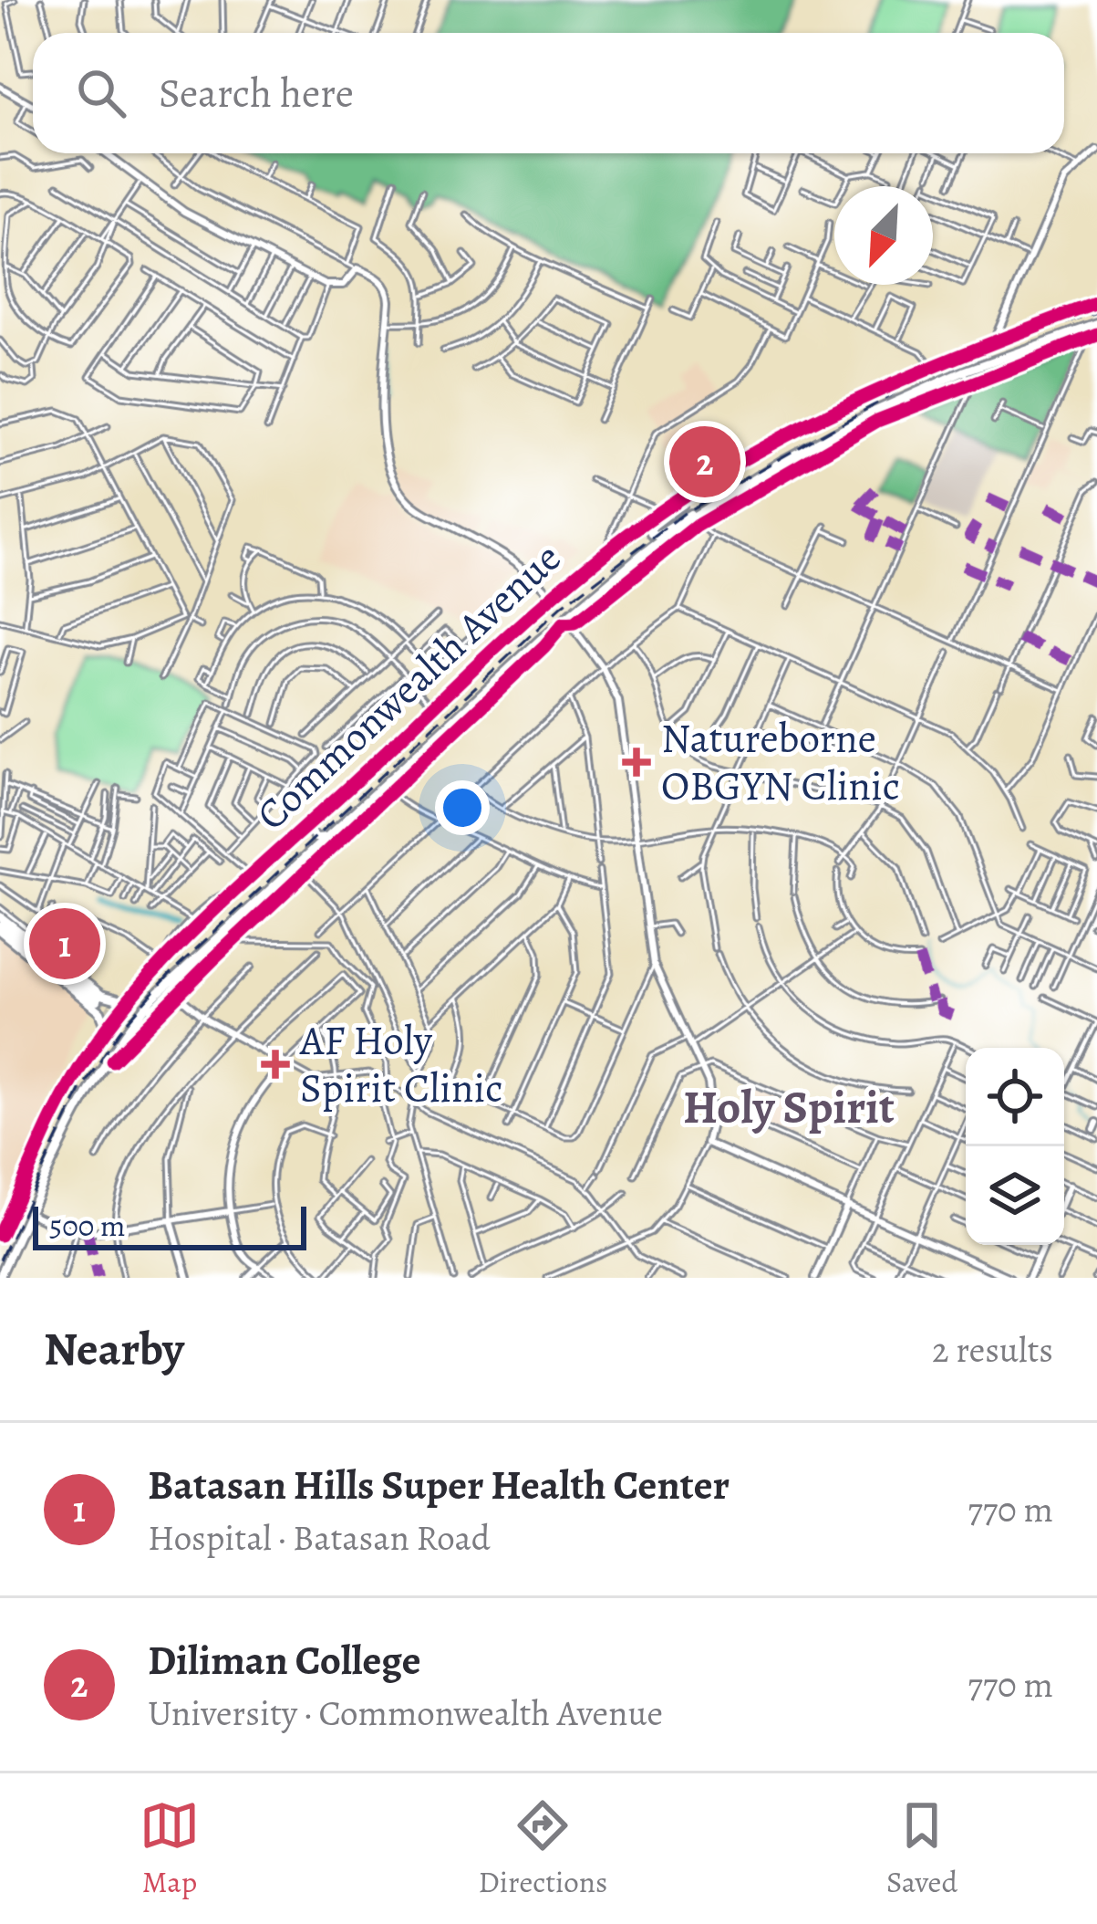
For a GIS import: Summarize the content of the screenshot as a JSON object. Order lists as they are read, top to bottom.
{
  "streets": {
    "main road": ["Commonwealth Avenue"]
  },
  "districts": ["Holy Spirit"],
  "places": {
    "health": ["Natureborne OBGYN Clinic", "AF Holy Spirit Clinic"]
  },
  "scale_bar": "500 m",
  "north": "bottom left",
  "page": {
    "search": "Search here",
    "pins": ["2", "1"],
    "scale": "500 m",
    "heading": ["Nearby", "2 results"],
    "list": [
      {
        "mark": "1",
        "name": "Batasan Hills Super Health Center",
        "note": "Hospital · Batasan Road",
        "value": "770 m"
      },
      {
        "mark": "2",
        "name": "Diliman College",
        "note": "University · Commonwealth Avenue",
        "value": "770 m"
      }
    ],
    "nav": ["Map", "Directions", "Saved"]
  }
}
